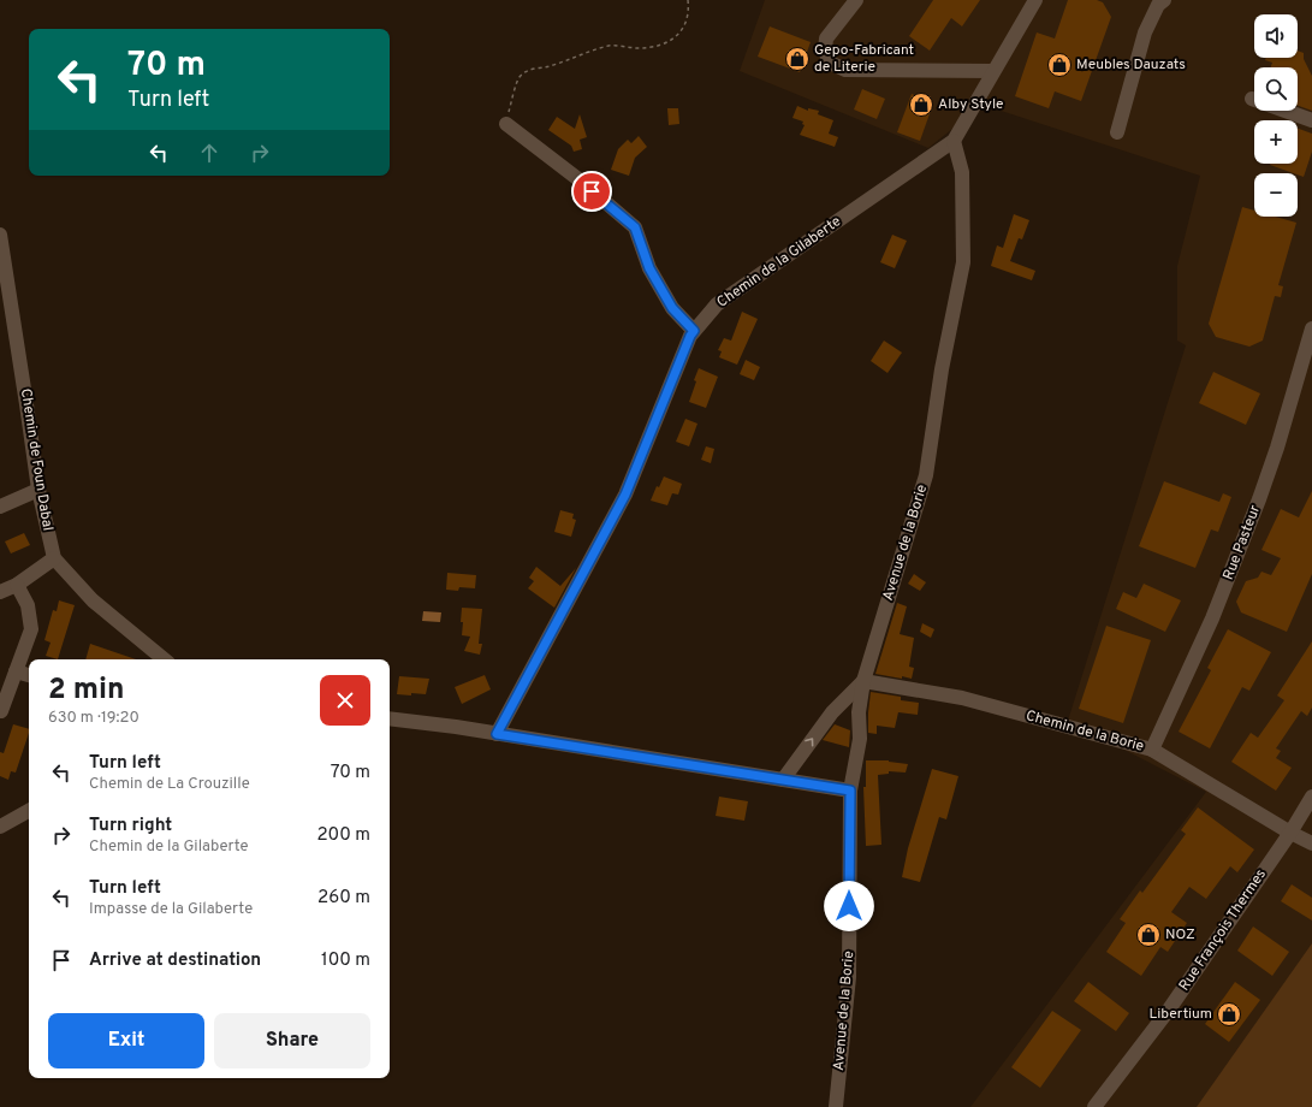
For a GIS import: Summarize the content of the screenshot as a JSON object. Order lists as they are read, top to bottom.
{
  "streets": {
    "street": [
      "Chemin de la Gilaberte",
      "Chemin de Foun Dabal",
      "Avenue de la Borie",
      "Rue Pasteur",
      "Chemin de la Borie",
      "Rue François Thermes"
    ]
  },
  "crossings": [
    ["Chemin de la Gilaberte", "Avenue de la Borie"],
    ["Avenue de la Borie", "Chemin de la Borie"],
    ["Rue Pasteur", "Chemin de la Borie"],
    ["Chemin de la Borie", "Rue François Thermes"]
  ],
  "places": {
    "shop": [
      "Gepo-Fabricant de Literie",
      "Meubles Dauzats",
      "Alby Style",
      "NOZ",
      "Libertium"
    ]
  },
  "page": {
    "map_buttons": ["+", "−"],
    "turn": ["70 m", "Turn left"],
    "heading": ["2 min", "630 m · 19:20"],
    "list": [
      {
        "name": "Turn left",
        "note": "Chemin de La Crouzille",
        "value": "70 m"
      },
      {
        "name": "Turn right",
        "note": "Chemin de la Gilaberte",
        "value": "200 m"
      },
      {
        "name": "Turn left",
        "note": "Impasse de la Gilaberte",
        "value": "260 m"
      },
      {
        "name": "Arrive at destination",
        "value": "100 m"
      }
    ],
    "buttons": ["Exit", "Share"]
  }
}
